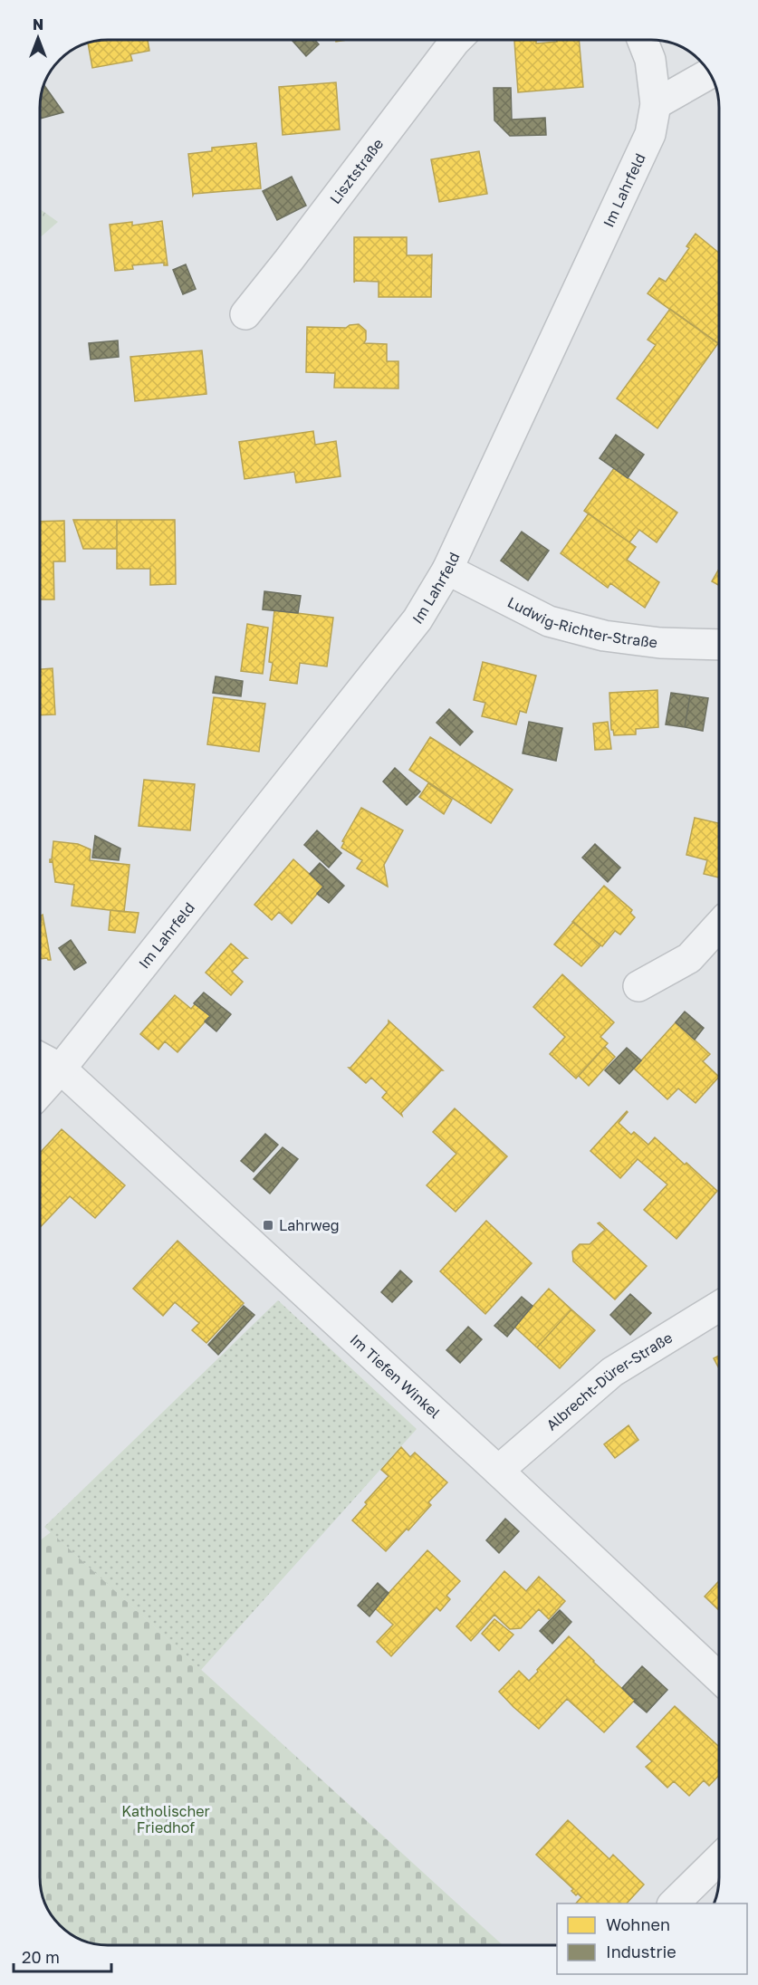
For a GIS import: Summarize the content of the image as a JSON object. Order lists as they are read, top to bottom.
{
  "streets": {
    "street": [
      "Lisztstraße",
      "Im Lahrfeld",
      "Ludwig-Richter-Straße",
      "Im Tiefen Winkel",
      "Albrecht-Dürer-Straße"
    ]
  },
  "crossings": [
    ["Im Lahrfeld", "Ludwig-Richter-Straße"],
    ["Im Lahrfeld", "Im Tiefen Winkel"],
    ["Im Tiefen Winkel", "Albrecht-Dürer-Straße"]
  ],
  "parks": ["Katholischer Friedhof"],
  "places": {
    "transit": ["Lahrweg"]
  },
  "legend": ["Wohnen", "Industrie"],
  "scale_bar": "20 m",
  "north": "top"
}
